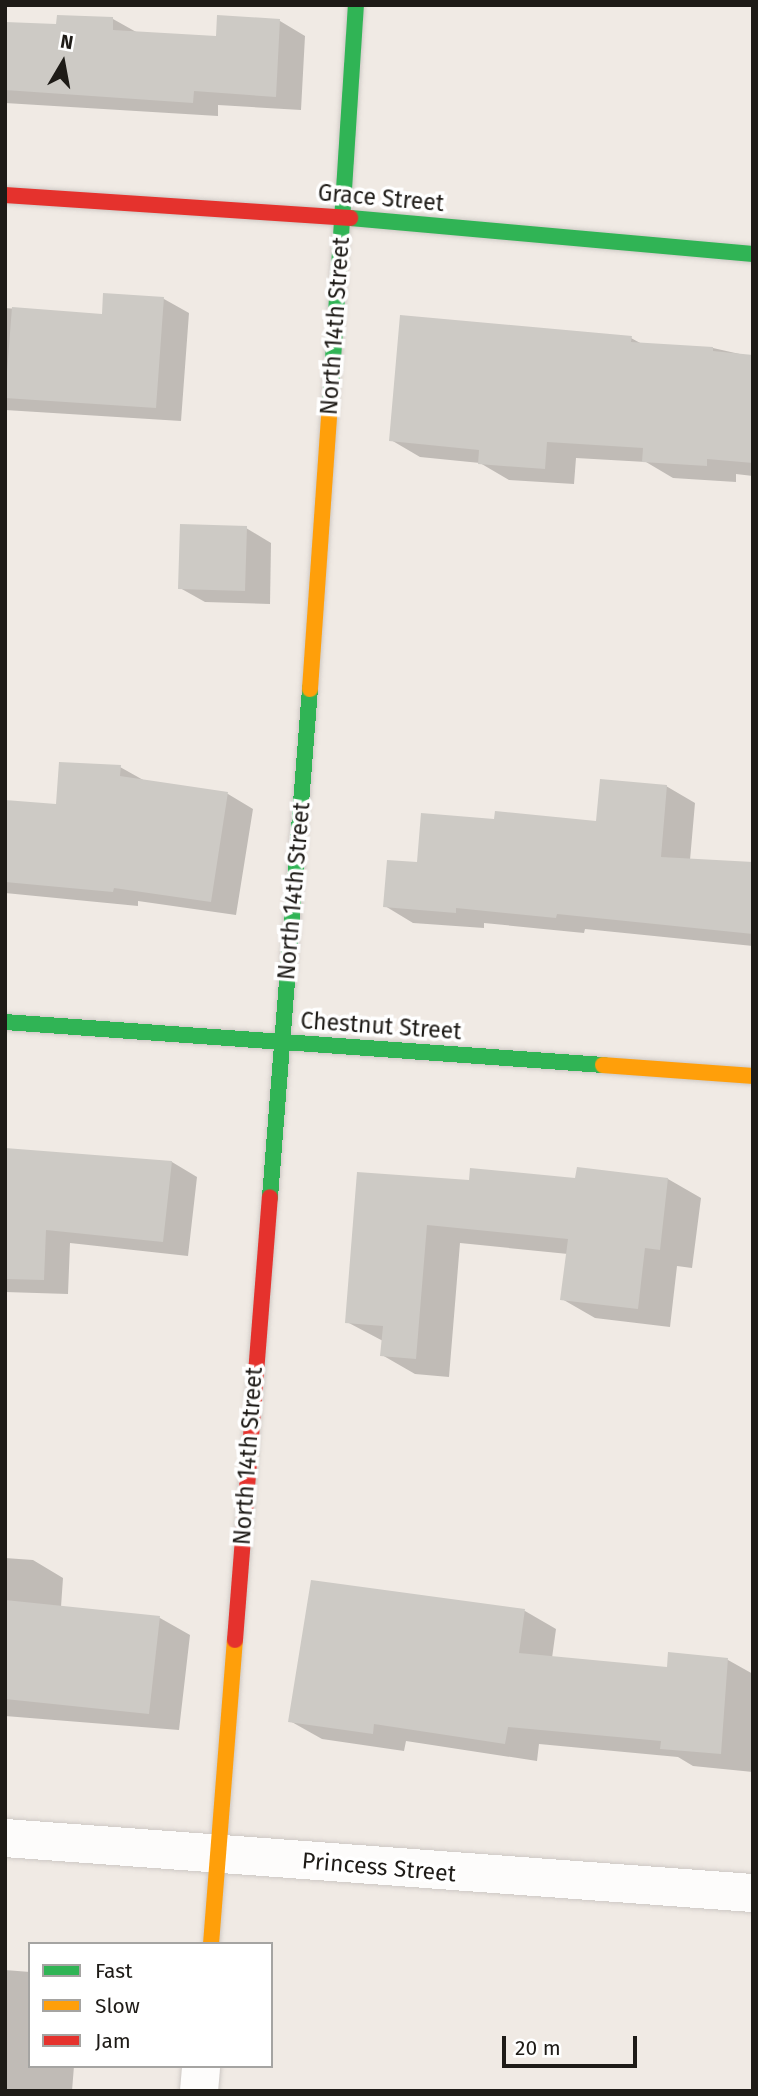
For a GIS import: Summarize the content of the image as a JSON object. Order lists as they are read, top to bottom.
{
  "streets": {
    "street": [
      "Grace Street",
      "North 14th Street",
      "Chestnut Street",
      "Princess Street"
    ]
  },
  "crossings": [
    ["Grace Street", "North 14th Street"],
    ["North 14th Street", "Chestnut Street"],
    ["North 14th Street", "Princess Street"]
  ],
  "legend": ["Fast", "Slow", "Jam"],
  "scale_bar": "20 m",
  "north": "top"
}
